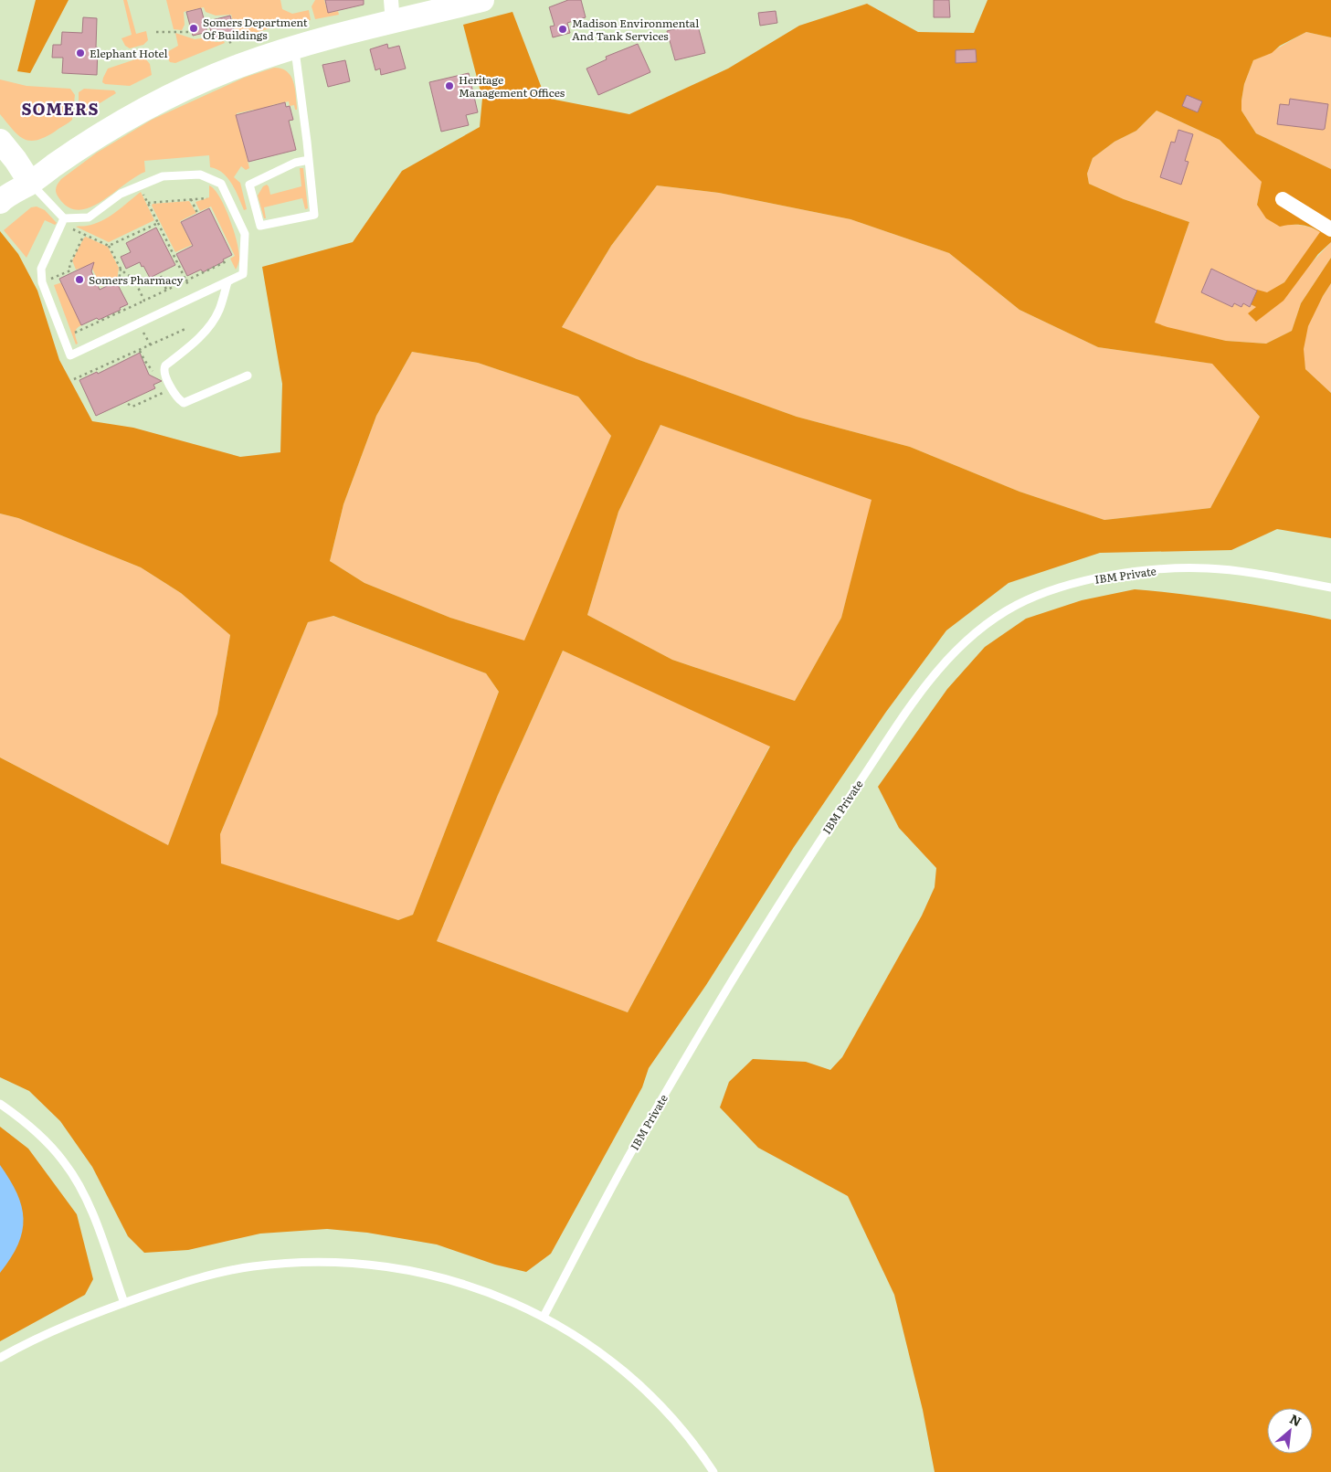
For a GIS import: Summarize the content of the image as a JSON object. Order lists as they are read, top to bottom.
{
  "streets": {
    "lane": ["IBM Private"]
  },
  "districts": ["SOMERS"],
  "places": [
    "Somers Department Of Buildings",
    "Madison Environmental And Tank Services",
    "Elephant Hotel",
    "Heritage Management Offices",
    "Somers Pharmacy"
  ],
  "north": "top right"
}
